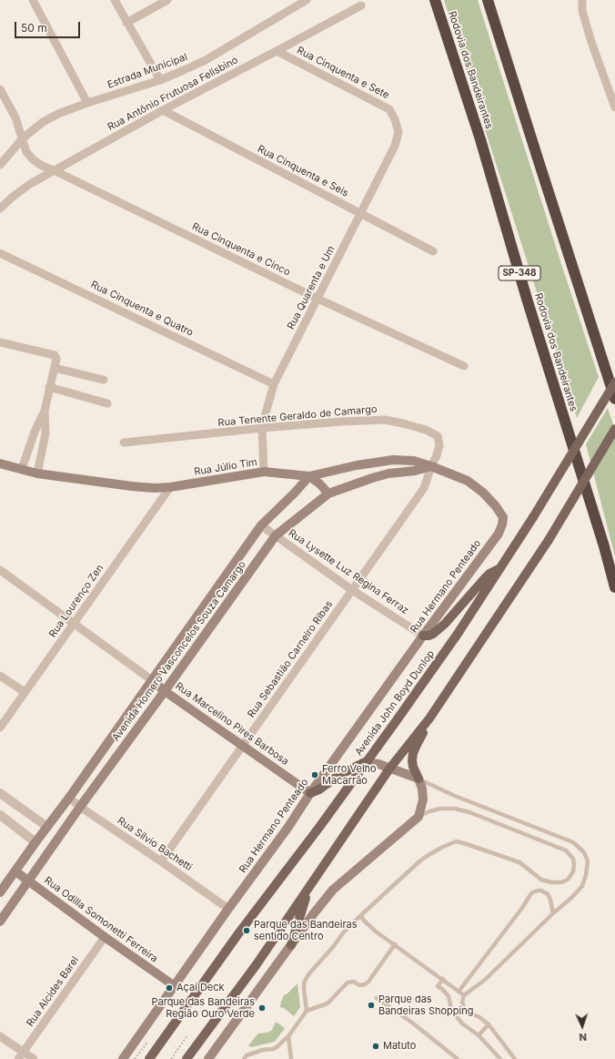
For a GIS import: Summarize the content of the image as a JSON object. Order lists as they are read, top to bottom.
{
  "streets": {
    "highway": ["Rodovia dos Bandeirantes", "SP-348"],
    "main road": [
      "Rua Júlio Tim",
      "Rua Hermano Penteado",
      "Avenida Homero Vasconcelos Souza Camargo",
      "Avenida John Boyd Dunlop",
      "Rua Marcelino Pires Barbosa",
      "Rua Odilla Somonetti Ferreira"
    ],
    "street": [
      "Estrada Municipal",
      "Rua Cinquenta e Sete",
      "Rua Antônio Frutuosa Felisbino",
      "Rua Cinquenta e Seis",
      "Rua Cinquenta e Cinco",
      "Rua Quarenta e Um",
      "Rua Cinquenta e Quatro",
      "Rua Tenente Geraldo de Camargo",
      "Rua Lysette Luz Regina Ferraz",
      "Rua Lourenço Zen",
      "Rua Sebastião Carneiro Ribas",
      "Rua Silvio Bachetti",
      "Rua Alcides Barel"
    ]
  },
  "crossings": [
    ["Estrada Municipal", "Rua Cinquenta e Cinco"],
    ["Rua Cinquenta e Sete", "Rua Antônio Frutuosa Felisbino"],
    ["Rua Cinquenta e Sete", "Rua Quarenta e Um"],
    ["Rua Antônio Frutuosa Felisbino", "Rua Cinquenta e Seis"],
    ["Rua Antônio Frutuosa Felisbino", "Rua Cinquenta e Cinco"],
    ["Rua Cinquenta e Seis", "Rua Quarenta e Um"],
    ["Rua Cinquenta e Cinco", "Rua Quarenta e Um"],
    ["Rua Quarenta e Um", "Rua Cinquenta e Quatro"],
    ["Rua Quarenta e Um", "Rua Tenente Geraldo de Camargo"],
    ["Rua Quarenta e Um", "Rua Júlio Tim"],
    ["Rua Tenente Geraldo de Camargo", "Rua Júlio Tim"],
    ["Rua Tenente Geraldo de Camargo", "Avenida Homero Vasconcelos Souza Camargo"],
    ["Rua Tenente Geraldo de Camargo", "Rua Sebastião Carneiro Ribas"],
    ["Rua Júlio Tim", "Rua Hermano Penteado"],
    ["Rua Júlio Tim", "Rua Lourenço Zen"],
    ["Rua Júlio Tim", "Avenida Homero Vasconcelos Souza Camargo"],
    ["Rua Júlio Tim", "Rua Sebastião Carneiro Ribas"],
    ["Rua Lysette Luz Regina Ferraz", "Rua Hermano Penteado"],
    ["Rua Lysette Luz Regina Ferraz", "Avenida Homero Vasconcelos Souza Camargo"],
    ["Rua Lysette Luz Regina Ferraz", "Rua Sebastião Carneiro Ribas"],
    ["Rua Hermano Penteado", "Rua Marcelino Pires Barbosa"],
    ["Rua Hermano Penteado", "Rua Silvio Bachetti"],
    ["Rua Hermano Penteado", "Rua Odilla Somonetti Ferreira"],
    ["Rua Lourenço Zen", "Rua Marcelino Pires Barbosa"],
    ["Avenida Homero Vasconcelos Souza Camargo", "Rua Sebastião Carneiro Ribas"],
    ["Avenida Homero Vasconcelos Souza Camargo", "Rua Marcelino Pires Barbosa"],
    ["Avenida Homero Vasconcelos Souza Camargo", "Rua Silvio Bachetti"],
    ["Avenida Homero Vasconcelos Souza Camargo", "Rua Odilla Somonetti Ferreira"],
    ["Rua Sebastião Carneiro Ribas", "Rua Marcelino Pires Barbosa"],
    ["Rua Sebastião Carneiro Ribas", "Rua Silvio Bachetti"],
    ["Rua Odilla Somonetti Ferreira", "Rua Alcides Barel"]
  ],
  "places": [
    "Ferro Velho Macarrão",
    "Parque das Bandeiras sentido Centro",
    "Açaí Deck",
    "Parque das Bandeiras Shopping",
    "Parque das Bandeiras Região Ouro Verde",
    "Matuto"
  ],
  "scale_bar": "50 m",
  "north": "bottom"
}
